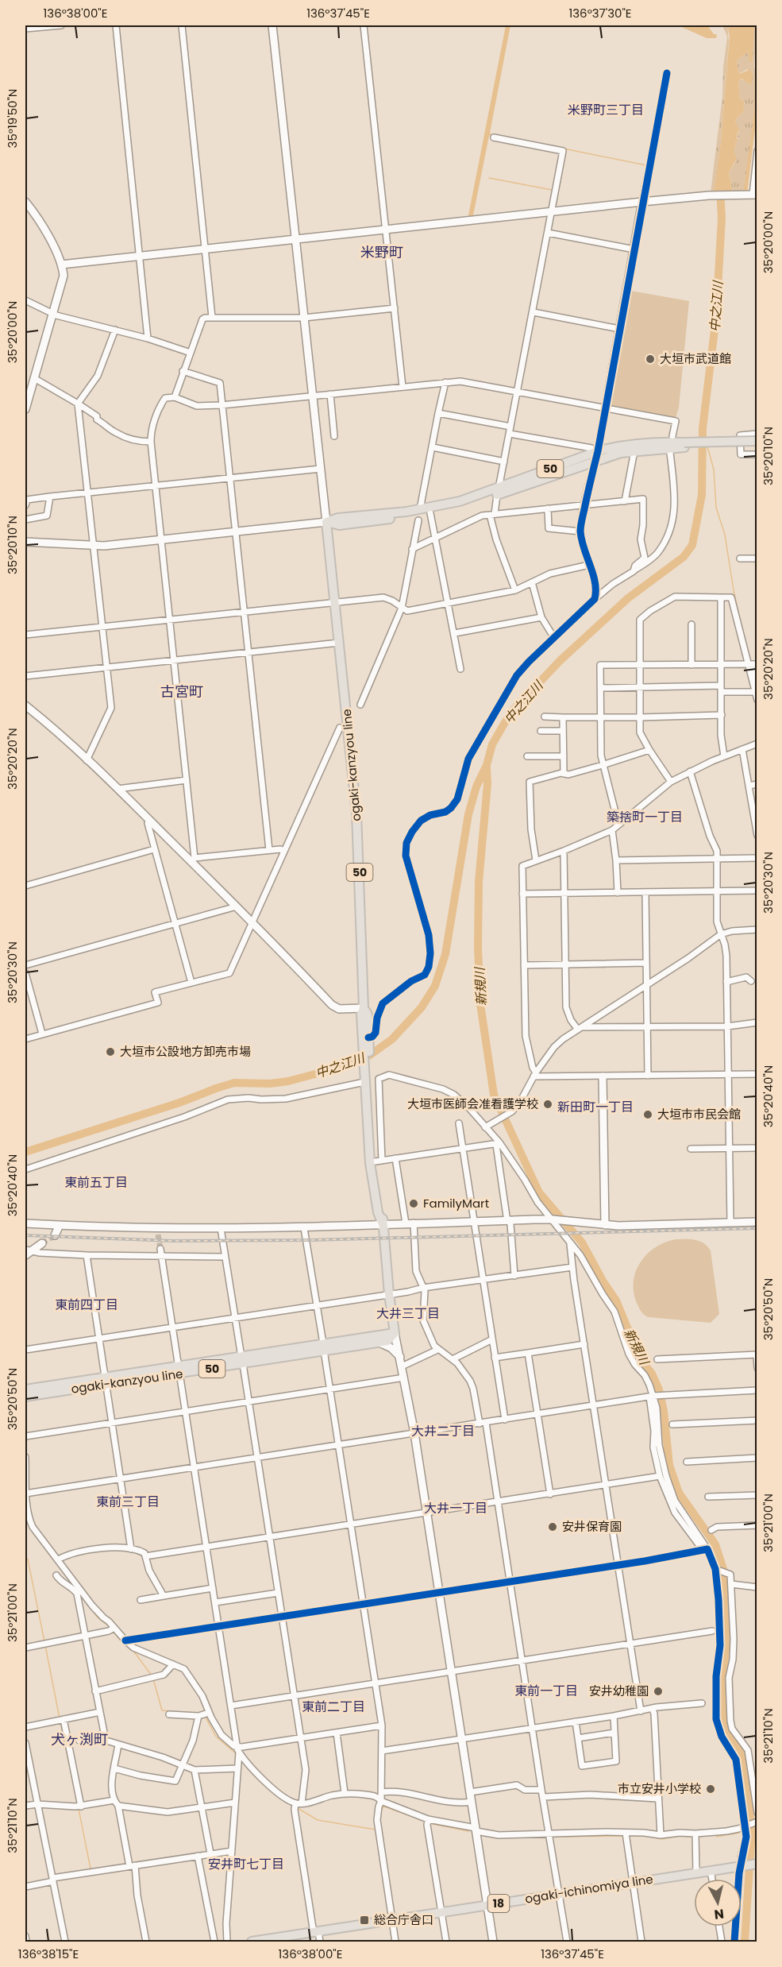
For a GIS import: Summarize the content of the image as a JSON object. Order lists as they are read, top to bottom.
{
  "streets": {
    "main road": [
      "50",
      "ogaki-kanzyou line",
      "ogaki-ichinomiya line",
      "18"
    ]
  },
  "crossings": [
    ["50", "ogaki-kanzyou line"]
  ],
  "districts": [
    "米野町三丁目",
    "米野町",
    "古宮町",
    "築捨町一丁目",
    "新田町一丁目",
    "東前五丁目",
    "東前四丁目",
    "大井三丁目",
    "大井二丁目",
    "東前三丁目",
    "大井一丁目",
    "東前一丁目",
    "東前二丁目",
    "犬ヶ渕町",
    "安井町七丁目"
  ],
  "water": ["中之江川", "新規川"],
  "places": {
    "other": [
      "大垣市武道館",
      "大垣市公設地方卸売市場",
      "大垣市医師会准看護学校",
      "大垣市市民会館",
      "FamilyMart",
      "安井保育園",
      "安井幼稚園",
      "市立安井小学校"
    ],
    "transit": ["総合庁舎口"]
  },
  "north": "bottom",
  "coordinates": [
    "136°38'00\"E",
    "136°37'45\"E",
    "136°37'30\"E",
    "35°19'50\"N",
    "35°20'00\"N",
    "35°20'10\"N",
    "35°20'20\"N",
    "35°20'30\"N",
    "35°20'40\"N",
    "35°20'50\"N",
    "35°21'00\"N",
    "35°21'10\"N",
    "136°38'15\"E"
  ]
}
